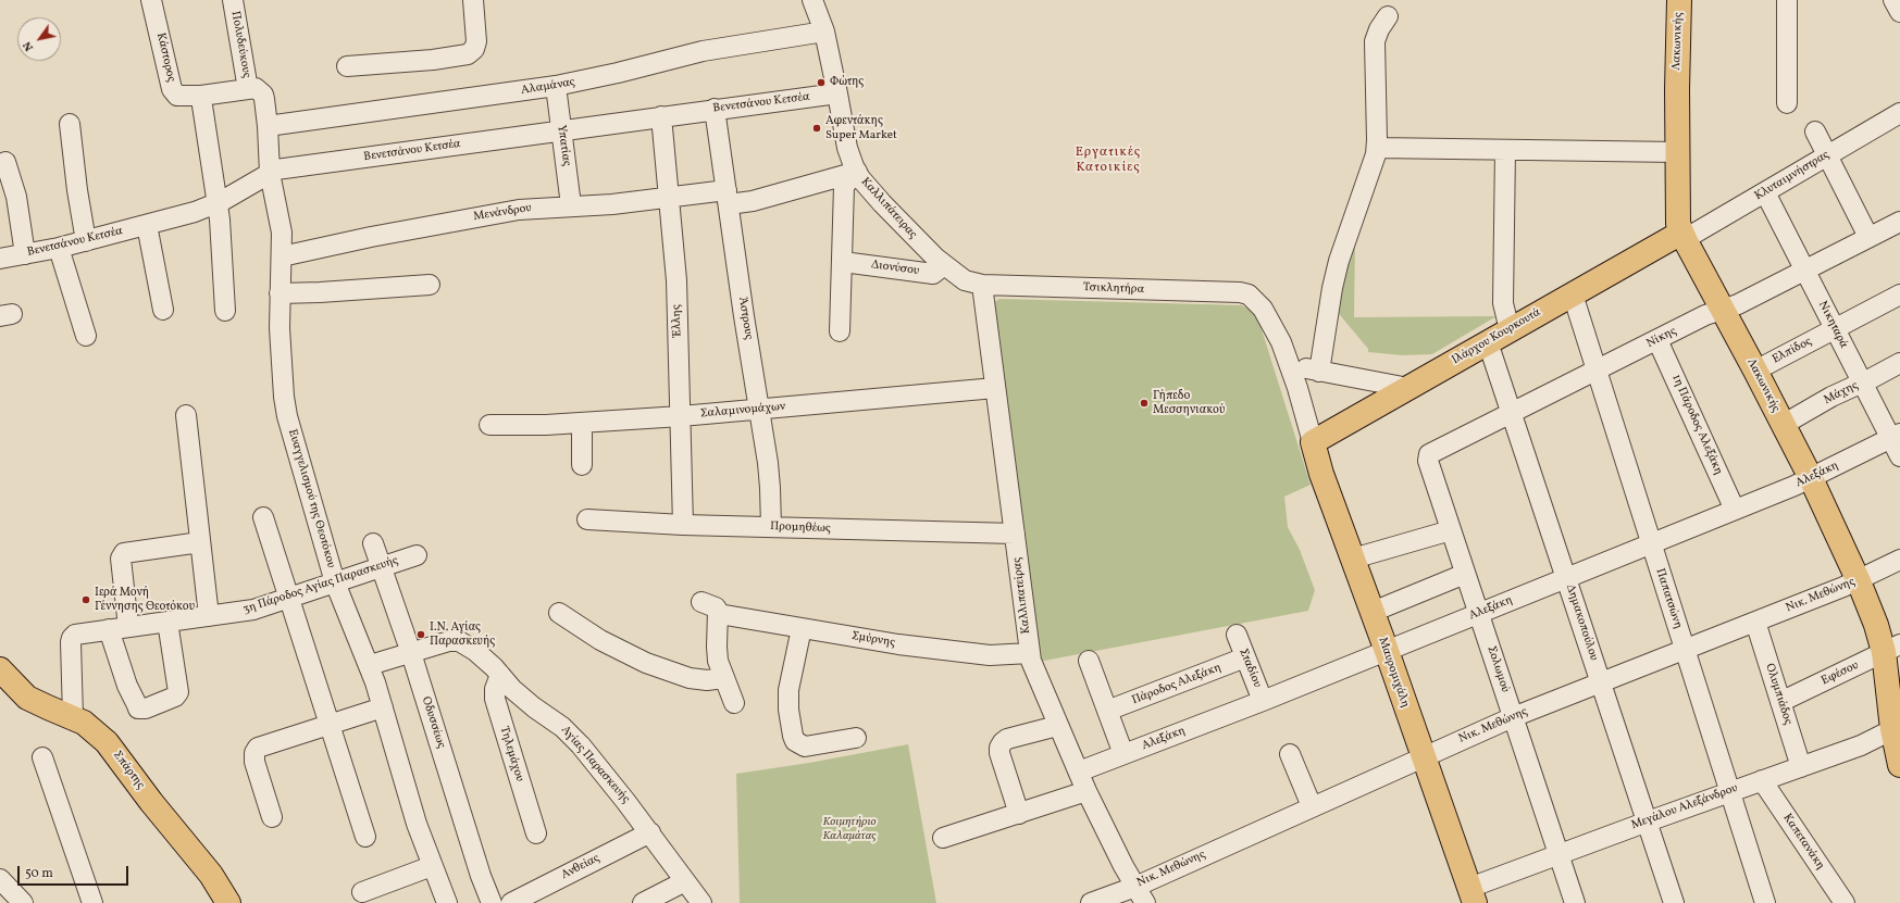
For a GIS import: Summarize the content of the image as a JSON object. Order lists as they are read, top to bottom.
{
  "streets": {
    "main road": [
      "Λακωνικής",
      "Ιλάρχου Κουρκουτά",
      "Μαυρομιχάλη",
      "Σπάρτης"
    ],
    "street": [
      "Πολυδεύκους",
      "Κάστορος",
      "Αλαμάνας",
      "Βενετσάνου Κετσέα",
      "Υπατίας",
      "Κλυταιμνήστρας",
      "Καλλιπάτειρας",
      "Μενάνδρου",
      "Διονύσου",
      "Τσικλητήρα",
      "Άστρους",
      "Έλλης",
      "Νικηταρά",
      "Νίκης",
      "Ελπίδος",
      "Μάχης",
      "Σαλαμινομάχων",
      "1η Πάροδος Αλεξάκη",
      "Αλεξάκη",
      "Ευαγγελισμού της Θεοτόκου",
      "Προμηθέως",
      "3η Πάροδος Αγίας Παρασκευής",
      "Καλλιπατείρας",
      "Νικ. Μεθώνης",
      "Παπατσώνη",
      "Δημακοπούλου",
      "Σμύρνης",
      "Σταδίου",
      "Σολωμού",
      "Εφέσου",
      "Πάροδος Αλεξάκη",
      "Ολυμπιάδος",
      "Οδυσσέως",
      "Τηλεμάχου",
      "Αγίας Παρασκευής",
      "Μεγάλου Αλεξάνδρου",
      "Καπετανάκη",
      "Ανθείας"
    ]
  },
  "crossings": [
    ["Λακωνικής", "Κλυταιμνήστρας"],
    ["Λακωνικής", "Ιλάρχου Κουρκουτά"],
    ["Λακωνικής", "Νίκης"],
    ["Λακωνικής", "Ελπίδος"],
    ["Λακωνικής", "Μάχης"],
    ["Λακωνικής", "Αλεξάκη"],
    ["Λακωνικής", "Νικ. Μεθώνης"],
    ["Λακωνικής", "Εφέσου"],
    ["Λακωνικής", "Μεγάλου Αλεξάνδρου"],
    ["Πολυδεύκους", "Κάστορος"],
    ["Πολυδεύκους", "Ευαγγελισμού της Θεοτόκου"],
    ["Κάστορος", "Ευαγγελισμού της Θεοτόκου"],
    ["Αλαμάνας", "Υπατίας"],
    ["Αλαμάνας", "Καλλιπάτειρας"],
    ["Αλαμάνας", "Ευαγγελισμού της Θεοτόκου"],
    ["Βενετσάνου Κετσέα", "Υπατίας"],
    ["Βενετσάνου Κετσέα", "Καλλιπάτειρας"],
    ["Βενετσάνου Κετσέα", "Άστρους"],
    ["Βενετσάνου Κετσέα", "Έλλης"],
    ["Βενετσάνου Κετσέα", "Ευαγγελισμού της Θεοτόκου"],
    ["Υπατίας", "Μενάνδρου"],
    ["Κλυταιμνήστρας", "Νικηταρά"],
    ["Κλυταιμνήστρας", "Ιλάρχου Κουρκουτά"],
    ["Καλλιπάτειρας", "Μενάνδρου"],
    ["Καλλιπάτειρας", "Διονύσου"],
    ["Καλλιπάτειρας", "Τσικλητήρα"],
    ["Καλλιπάτειρας", "Καλλιπατείρας"],
    ["Μενάνδρου", "Άστρους"],
    ["Μενάνδρου", "Έλλης"],
    ["Μενάνδρου", "Ευαγγελισμού της Θεοτόκου"],
    ["Τσικλητήρα", "Καλλιπατείρας"],
    ["Άστρους", "Σαλαμινομάχων"],
    ["Άστρους", "Προμηθέως"],
    ["Έλλης", "Σαλαμινομάχων"],
    ["Έλλης", "Προμηθέως"],
    ["Νικηταρά", "Νίκης"],
    ["Νικηταρά", "Ελπίδος"],
    ["Νικηταρά", "Μάχης"],
    ["Νικηταρά", "Αλεξάκη"],
    ["Ιλάρχου Κουρκουτά", "Παπατσώνη"],
    ["Ιλάρχου Κουρκουτά", "Δημακοπούλου"],
    ["Ιλάρχου Κουρκουτά", "Μαυρομιχάλη"],
    ["Νίκης", "1η Πάροδος Αλεξάκη"],
    ["Νίκης", "Παπατσώνη"],
    ["Νίκης", "Δημακοπούλου"],
    ["Νίκης", "Σολωμού"],
    ["Σαλαμινομάχων", "Καλλιπατείρας"],
    ["1η Πάροδος Αλεξάκη", "Αλεξάκη"],
    ["Αλεξάκη", "Καλλιπατείρας"],
    ["Αλεξάκη", "Παπατσώνη"],
    ["Αλεξάκη", "Δημακοπούλου"],
    ["Αλεξάκη", "Σταδίου"],
    ["Αλεξάκη", "Σολωμού"],
    ["Αλεξάκη", "Μαυρομιχάλη"],
    ["Ευαγγελισμού της Θεοτόκου", "3η Πάροδος Αγίας Παρασκευής"],
    ["Ευαγγελισμού της Θεοτόκου", "Αγίας Παρασκευής"],
    ["Προμηθέως", "Καλλιπατείρας"],
    ["3η Πάροδος Αγίας Παρασκευής", "Οδυσσέως"],
    ["3η Πάροδος Αγίας Παρασκευής", "Σπάρτης"],
    ["Καλλιπατείρας", "Νικ. Μεθώνης"],
    ["Καλλιπατείρας", "Σμύρνης"],
    ["Νικ. Μεθώνης", "Παπατσώνη"],
    ["Νικ. Μεθώνης", "Δημακοπούλου"],
    ["Νικ. Μεθώνης", "Σολωμού"],
    ["Νικ. Μεθώνης", "Μαυρομιχάλη"],
    ["Νικ. Μεθώνης", "Ολυμπιάδος"],
    ["Παπατσώνη", "Μεγάλου Αλεξάνδρου"],
    ["Δημακοπούλου", "Μεγάλου Αλεξάνδρου"],
    ["Σταδίου", "Πάροδος Αλεξάκη"],
    ["Σολωμού", "Μεγάλου Αλεξάνδρου"],
    ["Μαυρομιχάλη", "Μεγάλου Αλεξάνδρου"],
    ["Εφέσου", "Ολυμπιάδος"],
    ["Ολυμπιάδος", "Μεγάλου Αλεξάνδρου"],
    ["Οδυσσέως", "Αγίας Παρασκευής"],
    ["Τηλεμάχου", "Αγίας Παρασκευής"],
    ["Αγίας Παρασκευής", "Ανθείας"],
    ["Μεγάλου Αλεξάνδρου", "Καπετανάκη"]
  ],
  "districts": ["Εργατικές Κατοικίες"],
  "parks": ["Κοιμητήριο Καλαμάτας"],
  "places": [
    "Φώτης",
    "Αφεντάκης Super Market",
    "Γήπεδο Μεσσηνιακού",
    "Ιερά Μονή Γέννησης Θεοτόκου",
    "Ι.Ν. Αγίας Παρασκευής"
  ],
  "scale_bar": "50 m",
  "north": "bottom left"
}
